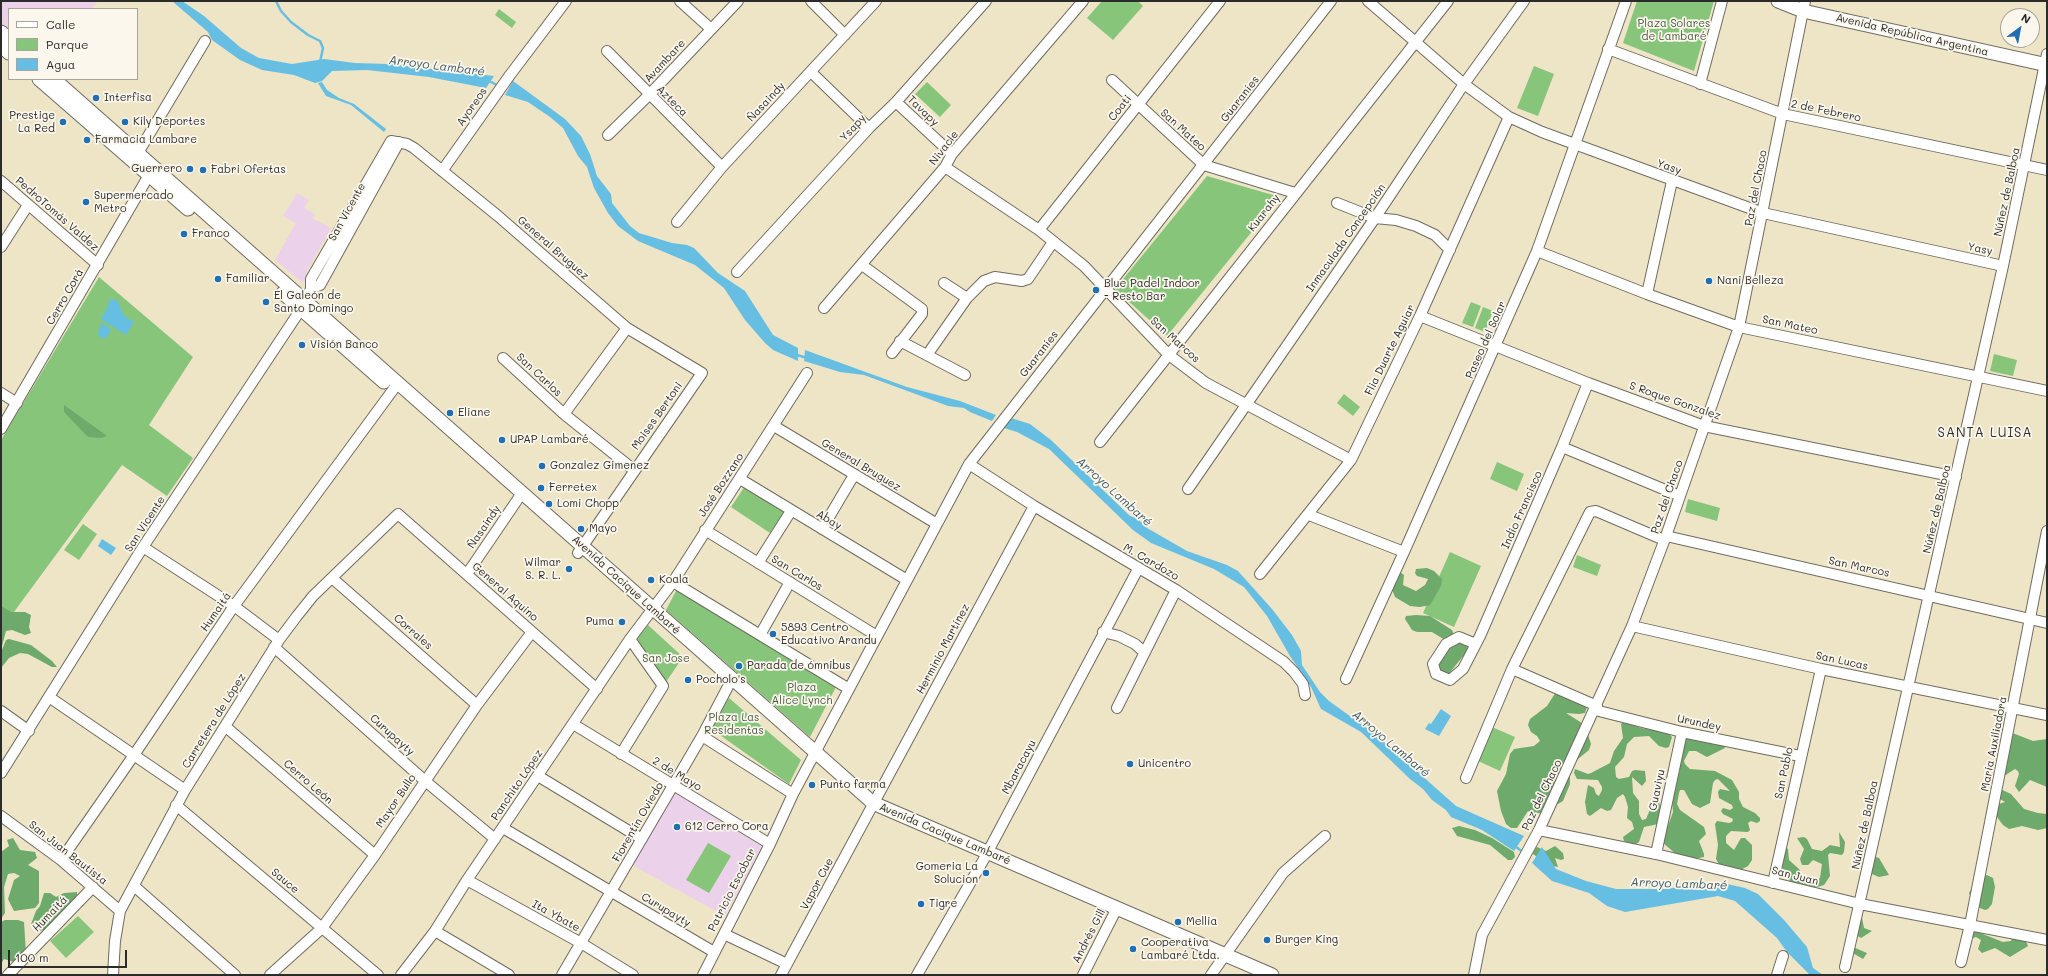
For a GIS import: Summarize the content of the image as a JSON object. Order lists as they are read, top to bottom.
{
  "streets": {
    "main road": ["Avenida República Argentina", "Avenida Cacique Lambaré"],
    "street": [
      "Avambare",
      "Guaraníes",
      "Azteca",
      "Ñasaindy",
      "Ayoreos",
      "Coati",
      "Tavapy",
      "2 de Febrero",
      "Ysapy",
      "San Mateo",
      "Nivacle",
      "Yasy",
      "Paz del Chaco",
      "Núñez de Balboa",
      "San Vicente",
      "Kuarahy",
      "PedroTomás Valdez",
      "Inmaculada Concepción",
      "General Bruguez",
      "Cerro Corá",
      "San Marcos",
      "Paseo del Solar",
      "Flia Duarte Aguiar",
      "San Carlos",
      "S Roque Gonzalez",
      "Moises Bertoni",
      "José Bozzano",
      "Indio Francisco",
      "Abay",
      "M. Cardozo",
      "General Aquino",
      "Humaitá",
      "Corrales",
      "Herminio Martínez",
      "San Lucas",
      "Carretera de López",
      "Urundey",
      "Curupayty",
      "María Auxiliadora",
      "Mbaracayu",
      "San Pablo",
      "2 de Mayo",
      "Cerro León",
      "Panchito López",
      "Guaviyu",
      "Mayor Bullo",
      "Florentín Oviedo",
      "San Juan Bautista",
      "San Juan",
      "Sauce",
      "Vapor Cue",
      "Patricio Escobar",
      "Ita Ybate",
      "Andrés Gill"
    ]
  },
  "crossings": [
    ["Avenida República Argentina", "Paz del Chaco"],
    ["Avenida República Argentina", "Núñez de Balboa"],
    ["Avambare", "Azteca"],
    ["Guaraníes", "San Mateo"],
    ["Guaraníes", "General Bruguez"],
    ["Guaraníes", "San Marcos"],
    ["Guaraníes", "San Carlos"],
    ["Guaraníes", "Abay"],
    ["Guaraníes", "M. Cardozo"],
    ["Guaraníes", "Avenida Cacique Lambaré"],
    ["Guaraníes", "Patricio Escobar"],
    ["Azteca", "Ñasaindy"],
    ["Ñasaindy", "Avenida Cacique Lambaré"],
    ["Ñasaindy", "General Aquino"],
    ["Ayoreos", "General Bruguez"],
    ["Coati", "San Mateo"],
    ["Coati", "San Marcos"],
    ["Tavapy", "Ysapy"],
    ["Tavapy", "Nivacle"],
    ["2 de Febrero", "Paz del Chaco"],
    ["2 de Febrero", "Núñez de Balboa"],
    ["2 de Febrero", "Paseo del Solar"],
    ["San Mateo", "Paz del Chaco"],
    ["San Mateo", "Núñez de Balboa"],
    ["San Mateo", "Kuarahy"],
    ["San Mateo", "Paseo del Solar"],
    ["Nivacle", "San Marcos"],
    ["Yasy", "Paz del Chaco"],
    ["Yasy", "Núñez de Balboa"],
    ["Yasy", "Kuarahy"],
    ["Yasy", "Inmaculada Concepción"],
    ["Yasy", "Paseo del Solar"],
    ["Yasy", "Flia Duarte Aguiar"],
    ["Paz del Chaco", "San Marcos"],
    ["Paz del Chaco", "S Roque Gonzalez"],
    ["Paz del Chaco", "San Lucas"],
    ["Paz del Chaco", "Urundey"],
    ["Paz del Chaco", "San Juan"],
    ["Núñez de Balboa", "San Marcos"],
    ["Núñez de Balboa", "S Roque Gonzalez"],
    ["Núñez de Balboa", "San Lucas"],
    ["Núñez de Balboa", "San Juan"],
    ["San Vicente", "General Bruguez"],
    ["San Vicente", "Avenida Cacique Lambaré"],
    ["San Vicente", "Curupayty"],
    ["Kuarahy", "San Marcos"],
    ["PedroTomás Valdez", "Cerro Corá"],
    ["Inmaculada Concepción", "San Marcos"],
    ["General Bruguez", "Moises Bertoni"],
    ["General Bruguez", "José Bozzano"],
    ["Cerro Corá", "Avenida Cacique Lambaré"],
    ["San Marcos", "Flia Duarte Aguiar"],
    ["San Marcos", "Urundey"],
    ["San Marcos", "María Auxiliadora"],
    ["Paseo del Solar", "S Roque Gonzalez"],
    ["Flia Duarte Aguiar", "S Roque Gonzalez"],
    ["San Carlos", "Moises Bertoni"],
    ["San Carlos", "José Bozzano"],
    ["S Roque Gonzalez", "Indio Francisco"],
    ["Moises Bertoni", "Avenida Cacique Lambaré"],
    ["José Bozzano", "Abay"],
    ["José Bozzano", "Avenida Cacique Lambaré"],
    ["José Bozzano", "Panchito López"],
    ["M. Cardozo", "Herminio Martínez"],
    ["M. Cardozo", "Mbaracayu"],
    ["Avenida Cacique Lambaré", "Humaitá"],
    ["Avenida Cacique Lambaré", "Herminio Martínez"],
    ["Avenida Cacique Lambaré", "Mbaracayu"],
    ["Avenida Cacique Lambaré", "Panchito López"],
    ["Avenida Cacique Lambaré", "Florentín Oviedo"],
    ["Avenida Cacique Lambaré", "Vapor Cue"],
    ["Avenida Cacique Lambaré", "Patricio Escobar"],
    ["Avenida Cacique Lambaré", "Andrés Gill"],
    ["General Aquino", "Carretera de López"],
    ["General Aquino", "Panchito López"],
    ["General Aquino", "Mayor Bullo"],
    ["Humaitá", "Curupayty"],
    ["Humaitá", "San Juan Bautista"],
    ["Corrales", "Carretera de López"],
    ["Corrales", "Mayor Bullo"],
    ["Herminio Martínez", "Vapor Cue"],
    ["San Lucas", "María Auxiliadora"],
    ["San Lucas", "San Pablo"],
    ["Carretera de López", "Curupayty"],
    ["Carretera de López", "Cerro León"],
    ["Carretera de López", "San Juan Bautista"],
    ["Carretera de López", "Sauce"],
    ["Urundey", "San Pablo"],
    ["Urundey", "Guaviyu"],
    ["Curupayty", "Panchito López"],
    ["Curupayty", "Mayor Bullo"],
    ["Curupayty", "Florentín Oviedo"],
    ["Curupayty", "Patricio Escobar"],
    ["María Auxiliadora", "San Juan"],
    ["San Pablo", "San Juan"],
    ["2 de Mayo", "Panchito López"],
    ["2 de Mayo", "Florentín Oviedo"],
    ["2 de Mayo", "Patricio Escobar"],
    ["Cerro León", "Mayor Bullo"],
    ["Panchito López", "Ita Ybate"],
    ["Guaviyu", "San Juan"],
    ["Mayor Bullo", "Sauce"],
    ["Florentín Oviedo", "Ita Ybate"]
  ],
  "districts": ["SANTA LUISA"],
  "water": ["Arroyo Lambaré"],
  "parks": [
    "Plaza Solares de Lambaré",
    "San Jose",
    "Plaza Alice Lynch",
    "Plaza Las Residentas"
  ],
  "places": [
    "Interfisa",
    "Prestige La Red",
    "Kily Deportes",
    "Farmacia Lambare",
    "Guerrero",
    "Fabri Ofertas",
    "Supermercado Metro",
    "Franco",
    "Familiar",
    "Nani Belleza",
    "Blue Padel Indoor - Resto Bar",
    "El Galeón de Santo Domingo",
    "Visión Banco",
    "Eliane",
    "UPAP Lambaré",
    "Gonzalez Gimenez",
    "Ferretex",
    "Lomi Chopp",
    "Mayo",
    "Wilmar S. R. L.",
    "Koala",
    "Puma",
    "5893 Centro Educativo Arandu",
    "Parada de ómnibus",
    "Pocholo's",
    "Unicentro",
    "Punto farma",
    "612 Cerro Cora",
    "Gomeria La Solucion",
    "Tigre",
    "Mellia",
    "Burger King",
    "Cooperativa Lambaré Ltda."
  ],
  "legend": ["Calle", "Parque", "Agua"],
  "scale_bar": "100 m",
  "north": "top right"
}
